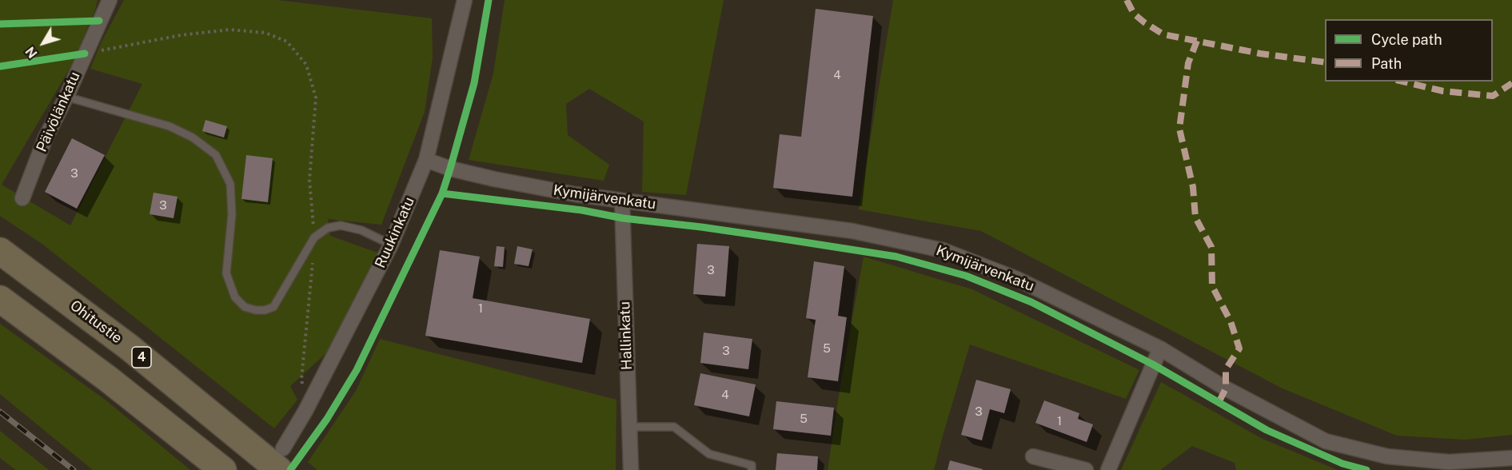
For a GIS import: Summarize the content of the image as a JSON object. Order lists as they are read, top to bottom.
{
  "streets": {
    "highway": ["Ohitustie", "4"],
    "street": [
      "Päivölänkatu",
      "Kymijärvenkatu",
      "Ruukinkatu",
      "Hallinkatu"
    ]
  },
  "crossings": [
    ["Kymijärvenkatu", "Ruukinkatu"],
    ["Kymijärvenkatu", "Hallinkatu"],
    ["Ruukinkatu", "Ohitustie"]
  ],
  "house_numbers": [
    "4",
    "3",
    "3",
    "3",
    "1",
    "5",
    "3",
    "4",
    "3",
    "5",
    "1"
  ],
  "legend": ["Cycle path", "Path"],
  "north": "bottom left"
}
